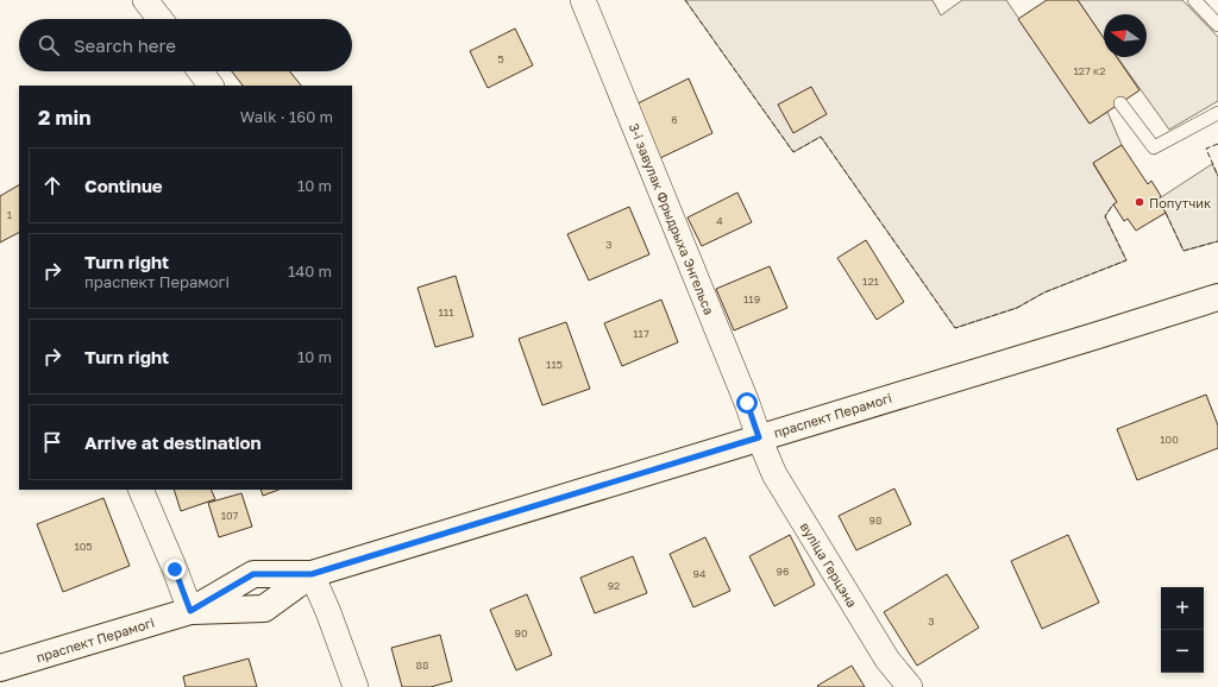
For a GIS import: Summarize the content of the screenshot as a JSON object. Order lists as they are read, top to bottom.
{
  "streets": {
    "main road": ["праспект Перамогі"],
    "street": ["3-і завулак Фрыдрыха Энгельса", "вуліца Герцэна"]
  },
  "crossings": [
    ["3-і завулак Фрыдрыха Энгельса", "праспект Перамогі"],
    ["3-і завулак Фрыдрыха Энгельса", "вуліца Герцэна"],
    ["праспект Перамогі", "вуліца Герцэна"]
  ],
  "places": ["Попутчик"],
  "house_numbers": [
    "5",
    "127 к2",
    "6",
    "1",
    "4",
    "3",
    "121",
    "119",
    "111",
    "117",
    "115",
    "100",
    "107",
    "98",
    "105",
    "96",
    "94",
    "92",
    "3",
    "90",
    "88"
  ],
  "north": "left",
  "page": {
    "search": "Search here",
    "heading": ["2 min", "Walk · 160 m"],
    "list": [
      ["Continue", "10 m"],
      ["Turn right", "праспект Перамогі", "140 m"],
      ["Turn right", "10 m"],
      "Arrive at destination"
    ],
    "map_buttons": ["+", "−"]
  }
}
